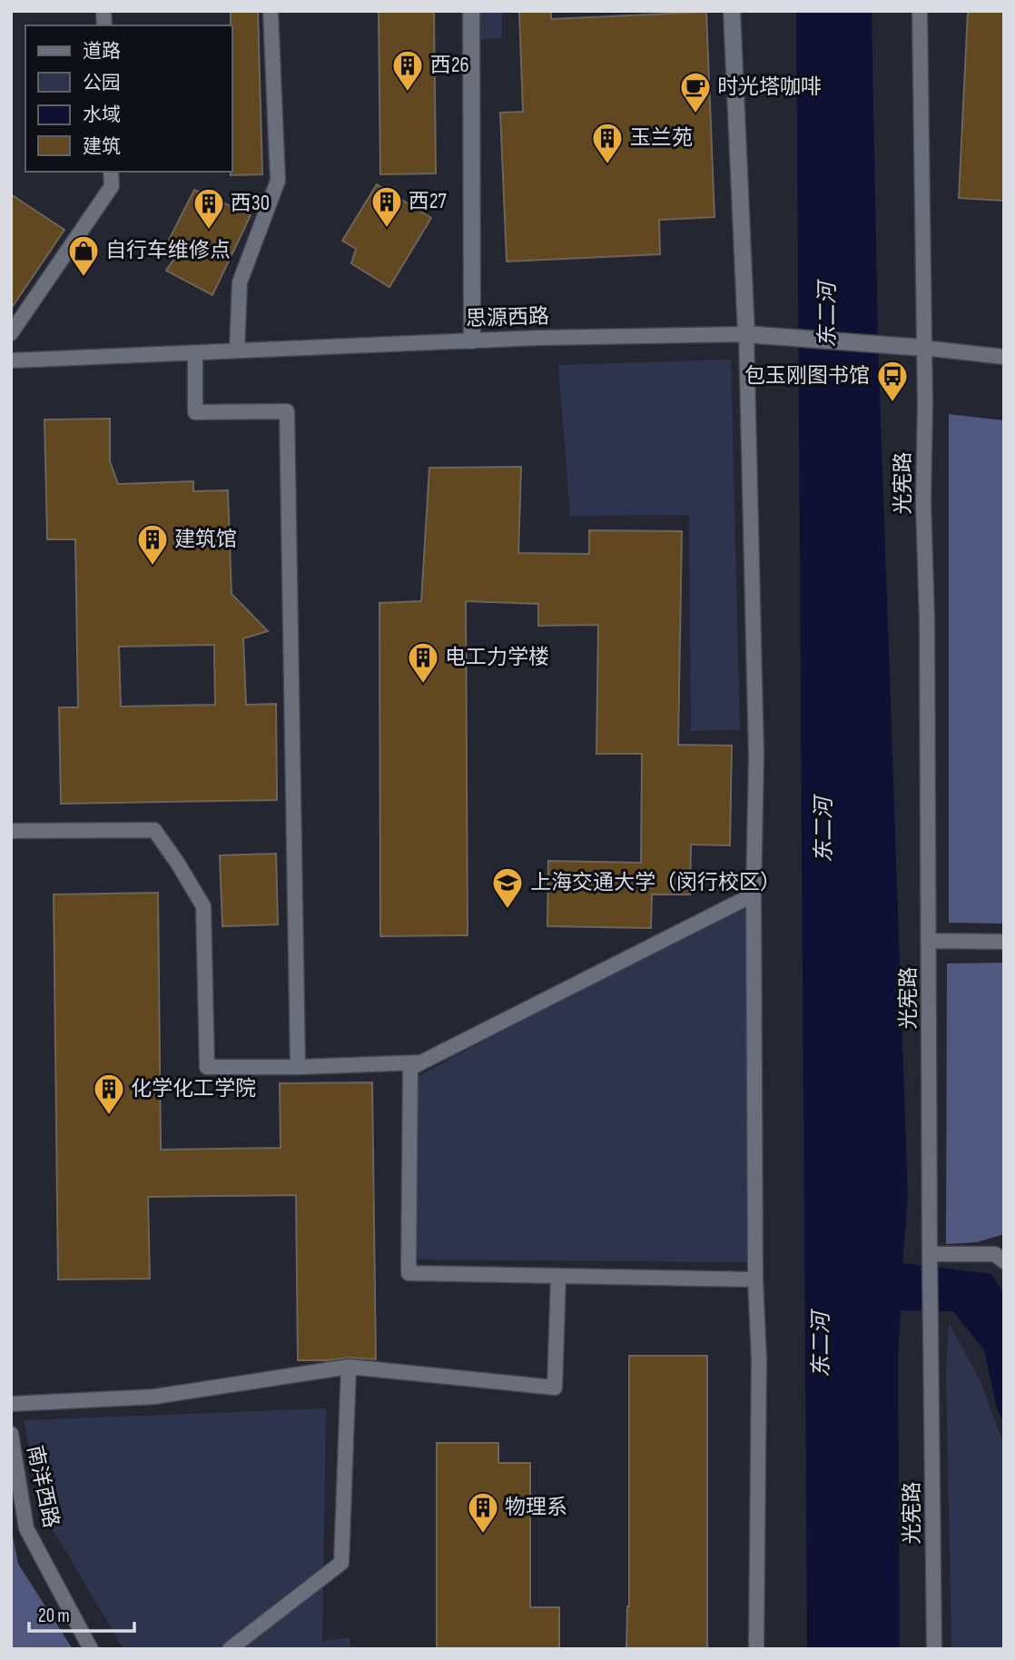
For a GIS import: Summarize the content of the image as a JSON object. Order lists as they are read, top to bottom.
{
  "streets": {
    "street": ["思源西路"],
    "lane": ["光宪路", "南洋西路"]
  },
  "crossings": [
    ["思源西路", "光宪路"]
  ],
  "water": ["东二河"],
  "places": {
    "building": [
      "西26",
      "玉兰苑",
      "西27",
      "西30",
      "建筑馆",
      "电工力学楼",
      "化学化工学院",
      "物理系"
    ],
    "cafe": ["时光塔咖啡"],
    "shop": ["自行车维修点"],
    "bus stop": ["包玉刚图书馆"],
    "school or university": ["上海交通大学（闵行校区）"]
  },
  "legend": [
    "道路",
    "公园",
    "水域",
    "建筑"
  ],
  "scale_bar": "20 m"
}
